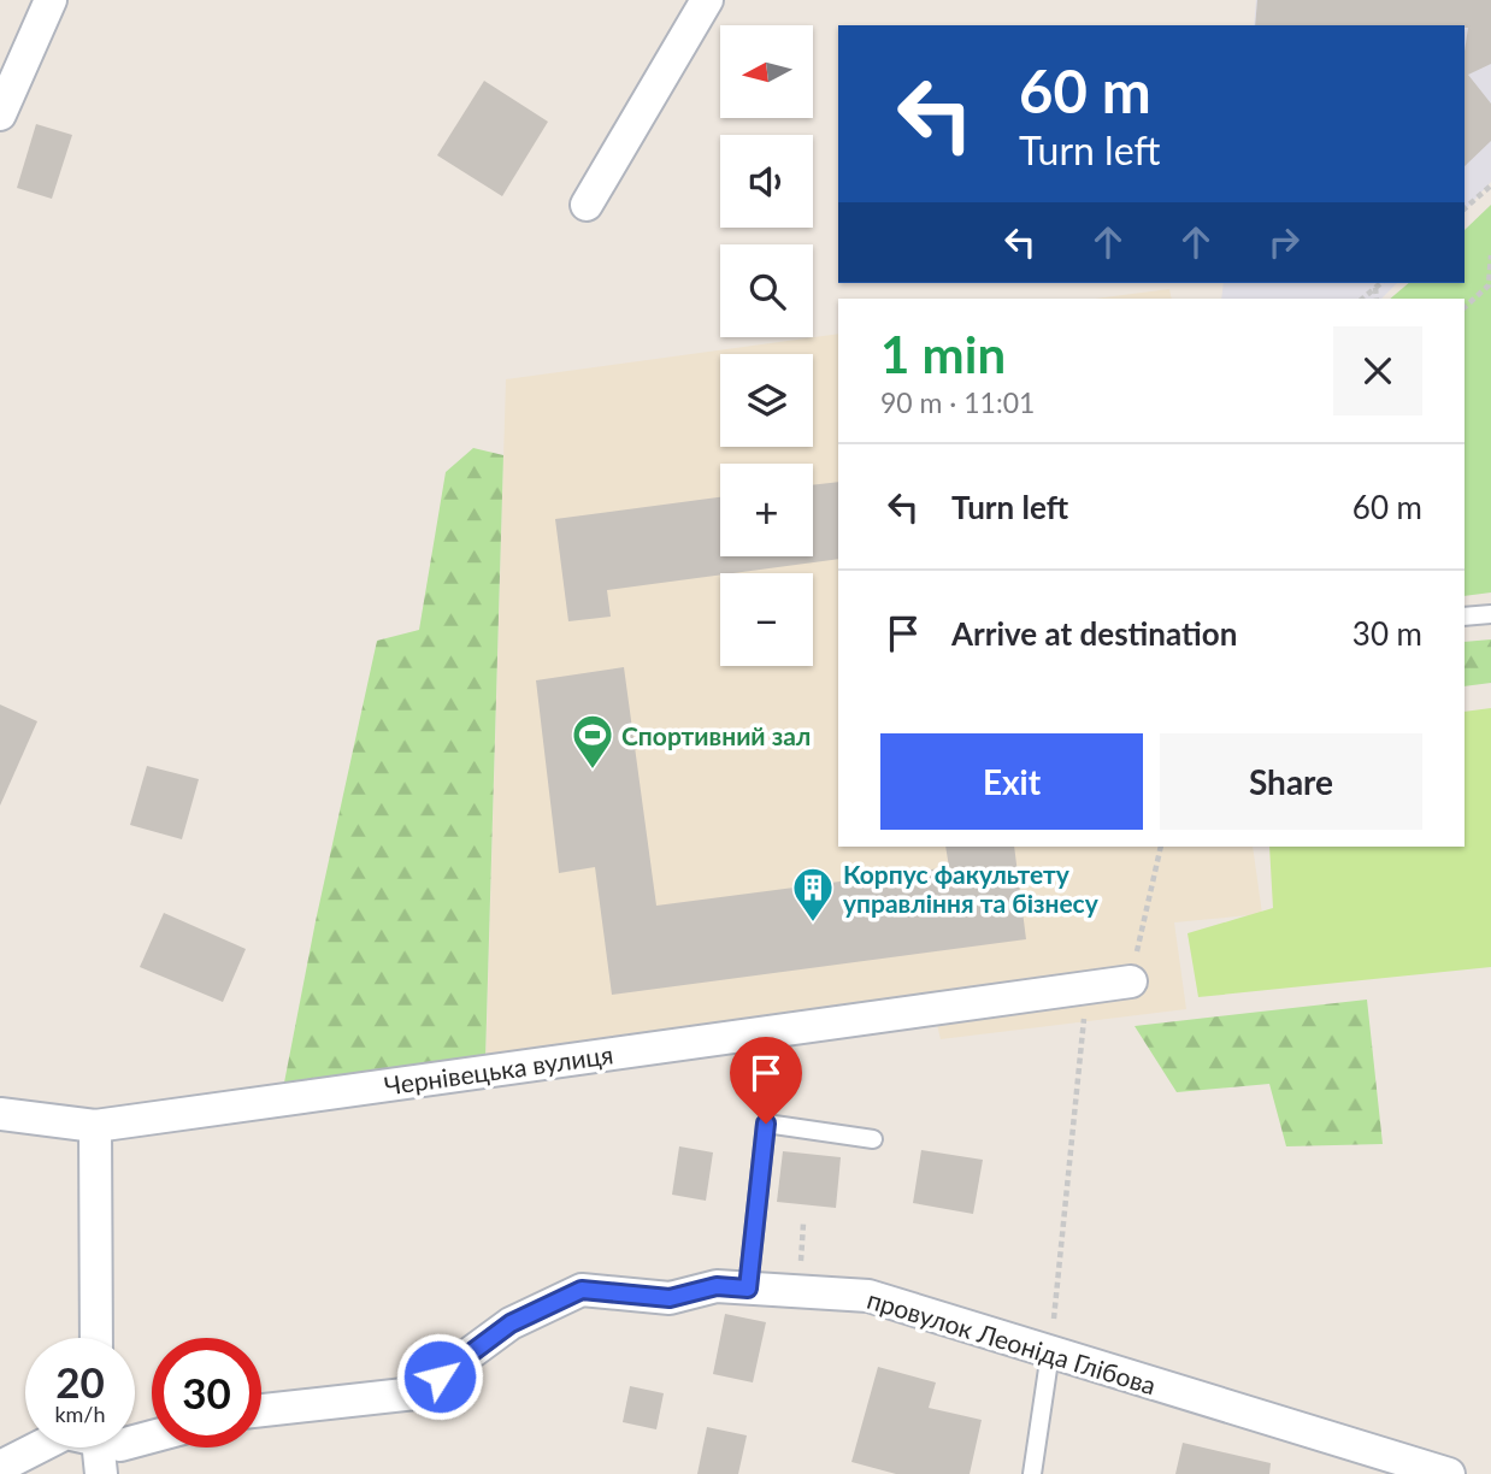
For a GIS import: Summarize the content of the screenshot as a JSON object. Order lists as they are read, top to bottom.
{
  "streets": {
    "street": ["Чернівецька вулиця", "провулок Леоніда Глібова"]
  },
  "places": {
    "sports": ["Спортивний зал"],
    "building": ["Корпус факультету управління та бізнесу"]
  },
  "north": "left",
  "page": {
    "map_buttons": ["+", "−"],
    "turn": ["60 m", "Turn left"],
    "heading": ["1 min", "90 m · 11:01"],
    "list": [
      {
        "name": "Turn left",
        "value": "60 m"
      },
      {
        "name": "Arrive at destination",
        "value": "30 m"
      }
    ],
    "buttons": ["Exit", "Share"],
    "speed": "20 km/h",
    "limit": "30"
  }
}
